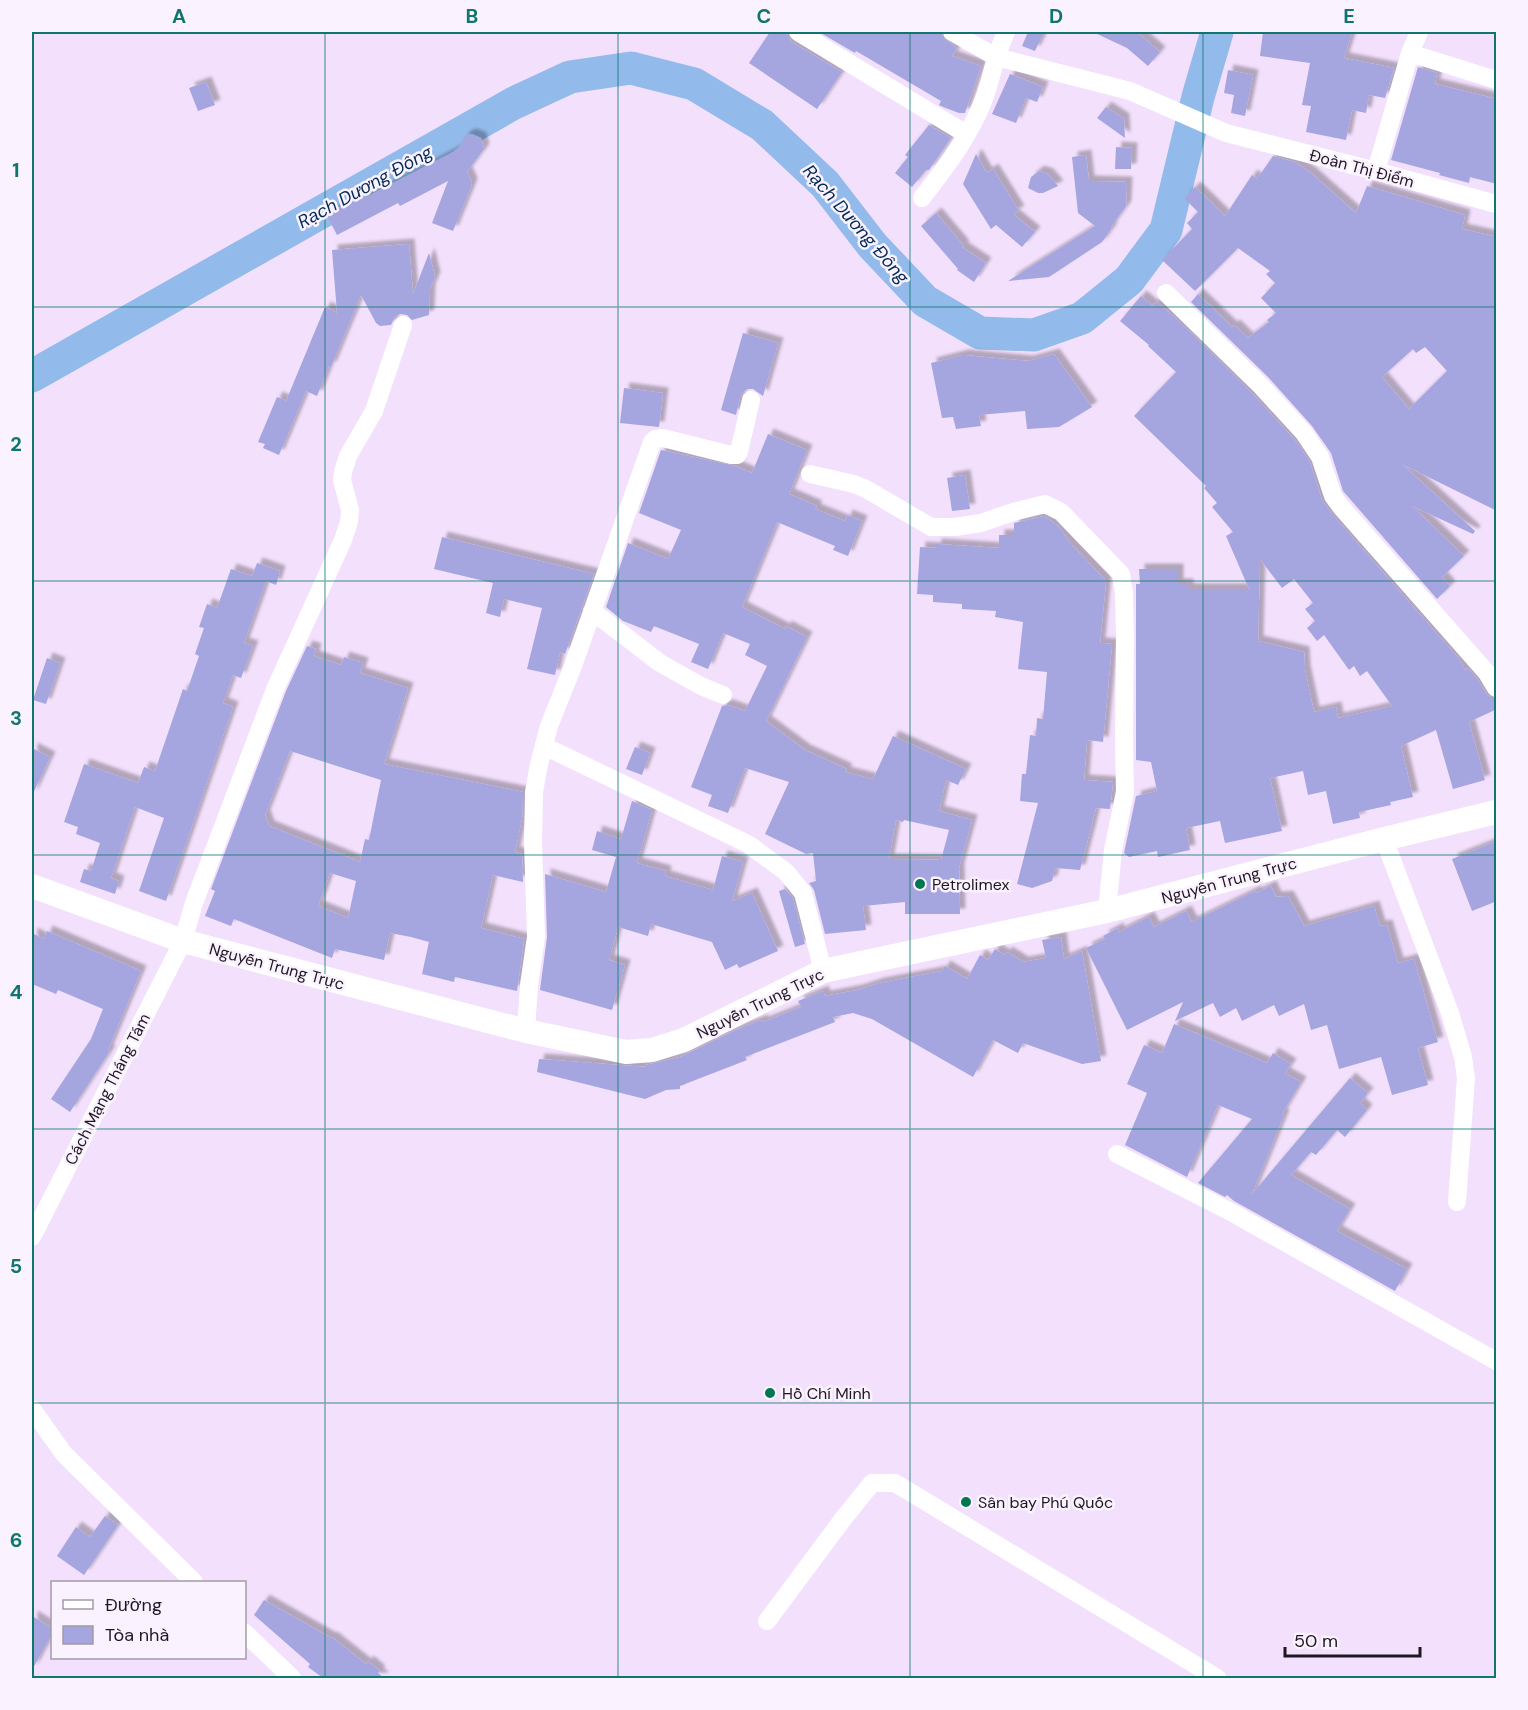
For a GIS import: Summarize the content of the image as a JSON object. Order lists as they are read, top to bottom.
{
  "streets": {
    "main road": ["Nguyễn Trung Trực"],
    "street": ["Đoàn Thị Điểm", "Cách Mạng Tháng Tám"]
  },
  "crossings": [
    ["Nguyễn Trung Trực", "Cách Mạng Tháng Tám"]
  ],
  "water": ["Rạch Dương Đông"],
  "places": ["Petrolimex", "Hồ Chí Minh", "Sân bay Phú Quốc"],
  "legend": ["Đường", "Tòa nhà"],
  "scale_bar": "50 m",
  "grid": {
    "columns": [
      "A",
      "B",
      "C",
      "D",
      "E"
    ],
    "rows": [
      "1",
      "2",
      "3",
      "4",
      "5",
      "6"
    ]
  }
}
